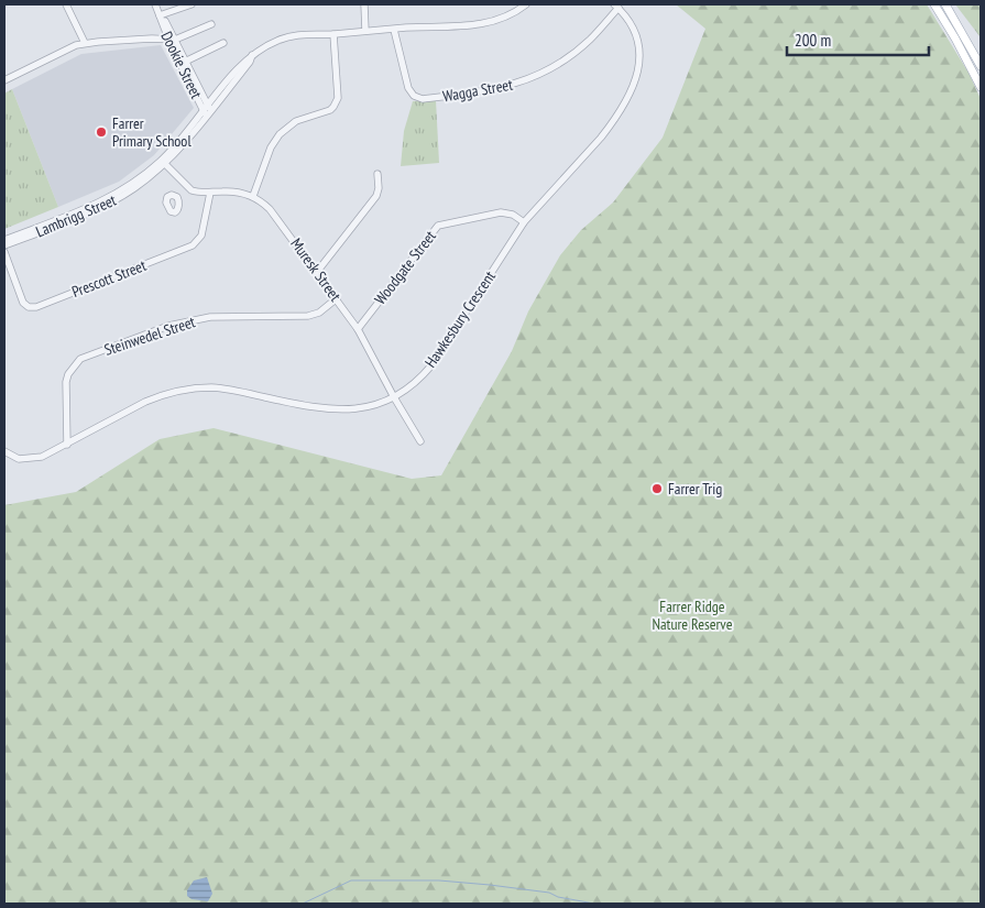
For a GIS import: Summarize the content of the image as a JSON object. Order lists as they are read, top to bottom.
{
  "streets": {
    "street": [
      "Dookie Street",
      "Wagga Street",
      "Lambrigg Street",
      "Woodgate Street",
      "Muresk Street",
      "Prescott Street",
      "Hawkesbury Crescent",
      "Steinwedel Street"
    ]
  },
  "crossings": [
    ["Dookie Street", "Lambrigg Street"],
    ["Wagga Street", "Lambrigg Street"],
    ["Wagga Street", "Hawkesbury Crescent"],
    ["Woodgate Street", "Muresk Street"],
    ["Woodgate Street", "Hawkesbury Crescent"],
    ["Muresk Street", "Hawkesbury Crescent"],
    ["Muresk Street", "Steinwedel Street"],
    ["Hawkesbury Crescent", "Steinwedel Street"]
  ],
  "parks": ["Farrer Ridge Nature Reserve"],
  "places": ["Farrer Primary School", "Farrer Trig"],
  "scale_bar": "200 m"
}
